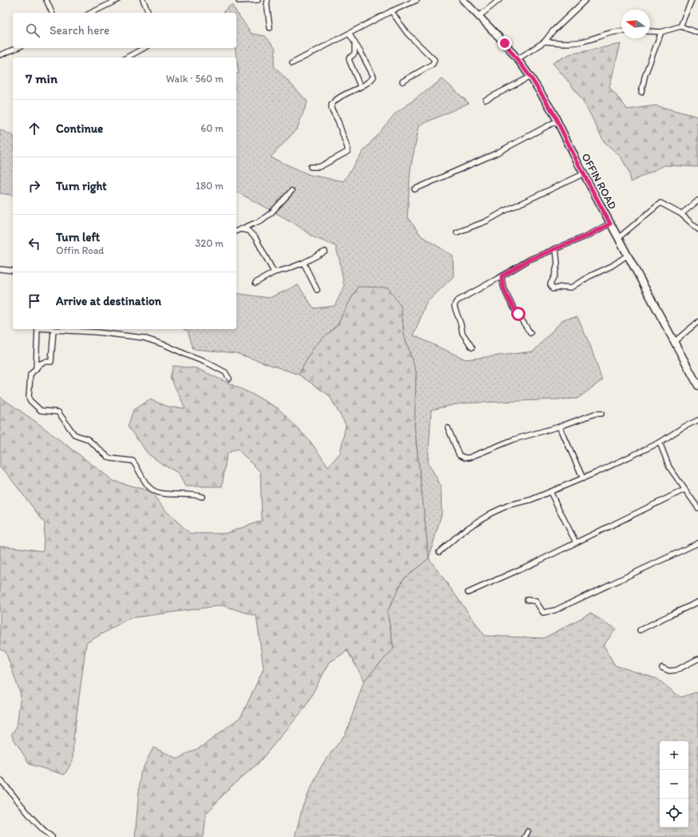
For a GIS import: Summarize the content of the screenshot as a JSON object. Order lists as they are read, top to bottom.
{
  "streets": {
    "street": ["OFFIN ROAD"]
  },
  "north": "left",
  "page": {
    "search": "Search here",
    "heading": ["7 min", "Walk · 560 m"],
    "list": [
      ["Continue", "60 m"],
      ["Turn right", "180 m"],
      ["Turn left", "Offin Road", "320 m"],
      "Arrive at destination"
    ],
    "map_buttons": ["+", "−"]
  }
}
